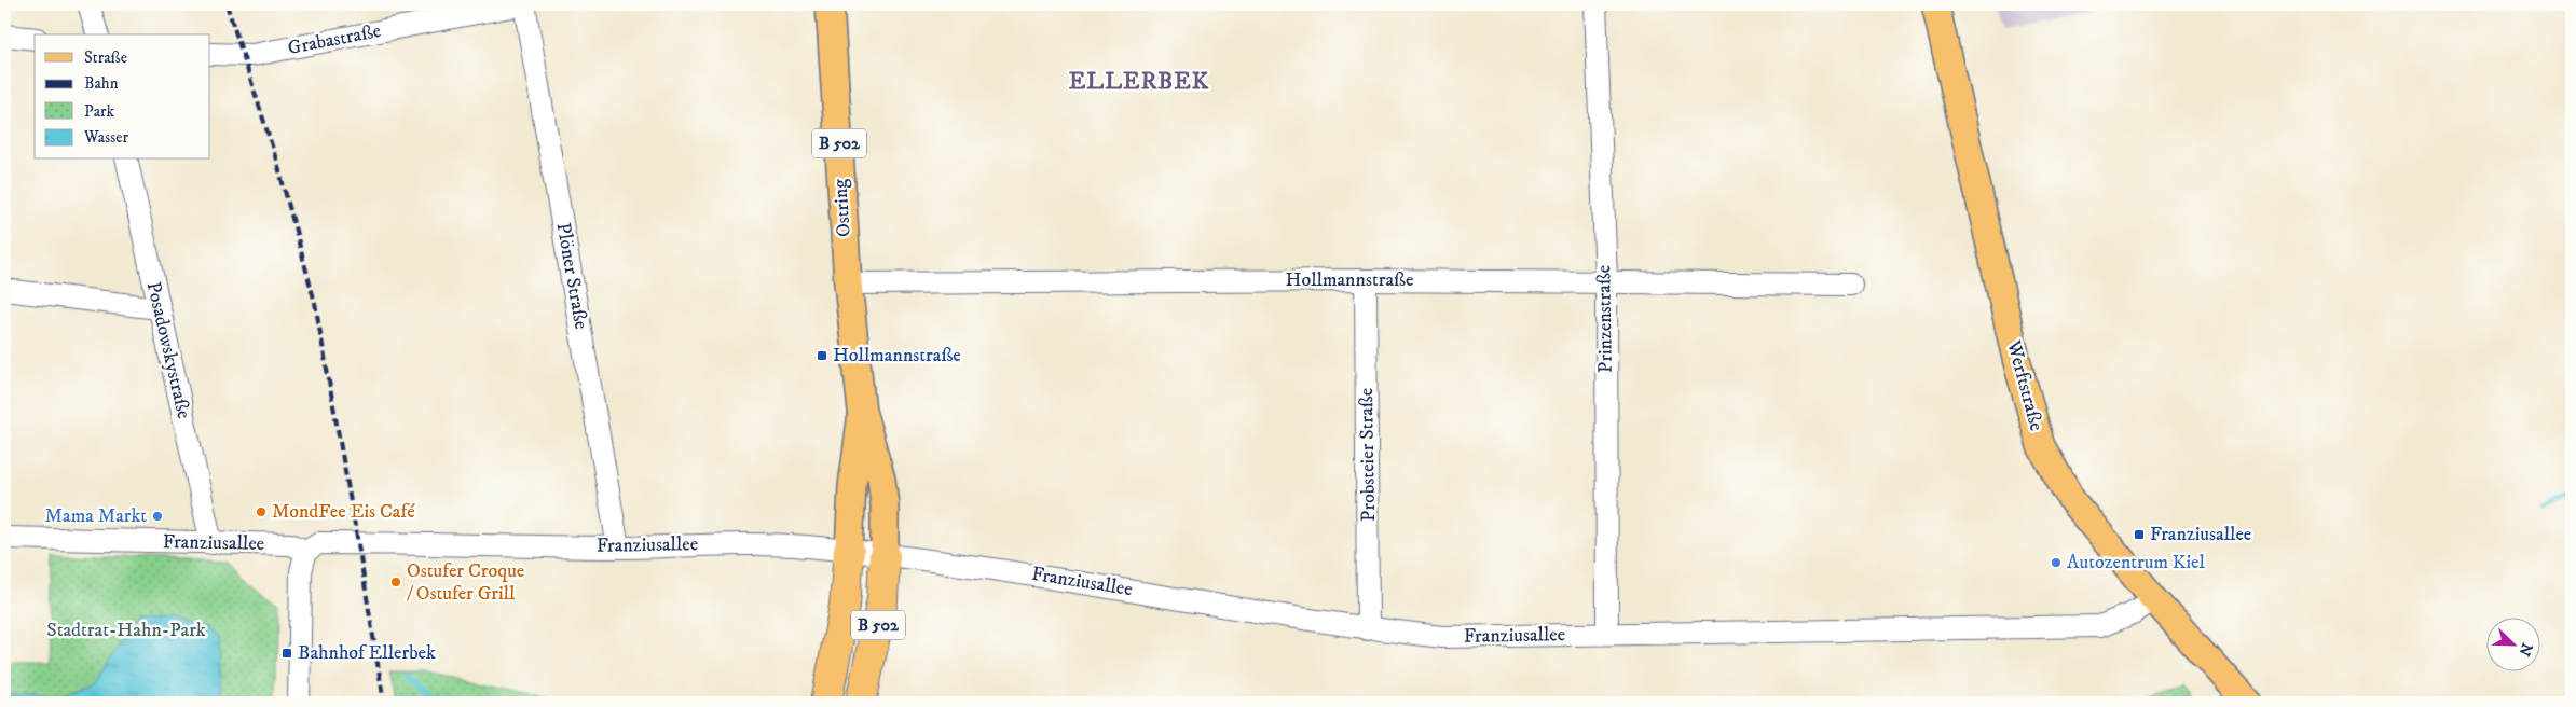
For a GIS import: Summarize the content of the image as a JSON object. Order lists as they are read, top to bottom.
{
  "streets": {
    "highway": ["B 502", "Ostring"],
    "main road": ["Werftstraße"],
    "street": [
      "Grabastraße",
      "Plöner Straße",
      "Hollmannstraße",
      "Prinzenstraße",
      "Posadowskystraße",
      "Probsteier Straße",
      "Franziusallee"
    ]
  },
  "crossings": [
    ["Grabastraße", "Plöner Straße"],
    ["Ostring", "Hollmannstraße"],
    ["Ostring", "Franziusallee"],
    ["Plöner Straße", "Franziusallee"],
    ["Hollmannstraße", "Prinzenstraße"],
    ["Hollmannstraße", "Probsteier Straße"],
    ["Prinzenstraße", "Franziusallee"],
    ["Posadowskystraße", "Franziusallee"],
    ["Werftstraße", "Franziusallee"],
    ["Probsteier Straße", "Franziusallee"]
  ],
  "districts": ["ELLERBEK"],
  "parks": ["Stadtrat-Hahn-Park"],
  "places": {
    "transit": ["Hollmannstraße", "Franziusallee", "Bahnhof Ellerbek"],
    "other": [
      "MondFee Eis Café",
      "Mama Markt",
      "Autozentrum Kiel",
      "Ostufer Croque / Ostufer Grill"
    ]
  },
  "legend": [
    "Straße",
    "Bahn",
    "Park",
    "Wasser"
  ],
  "north": "bottom right"
}
